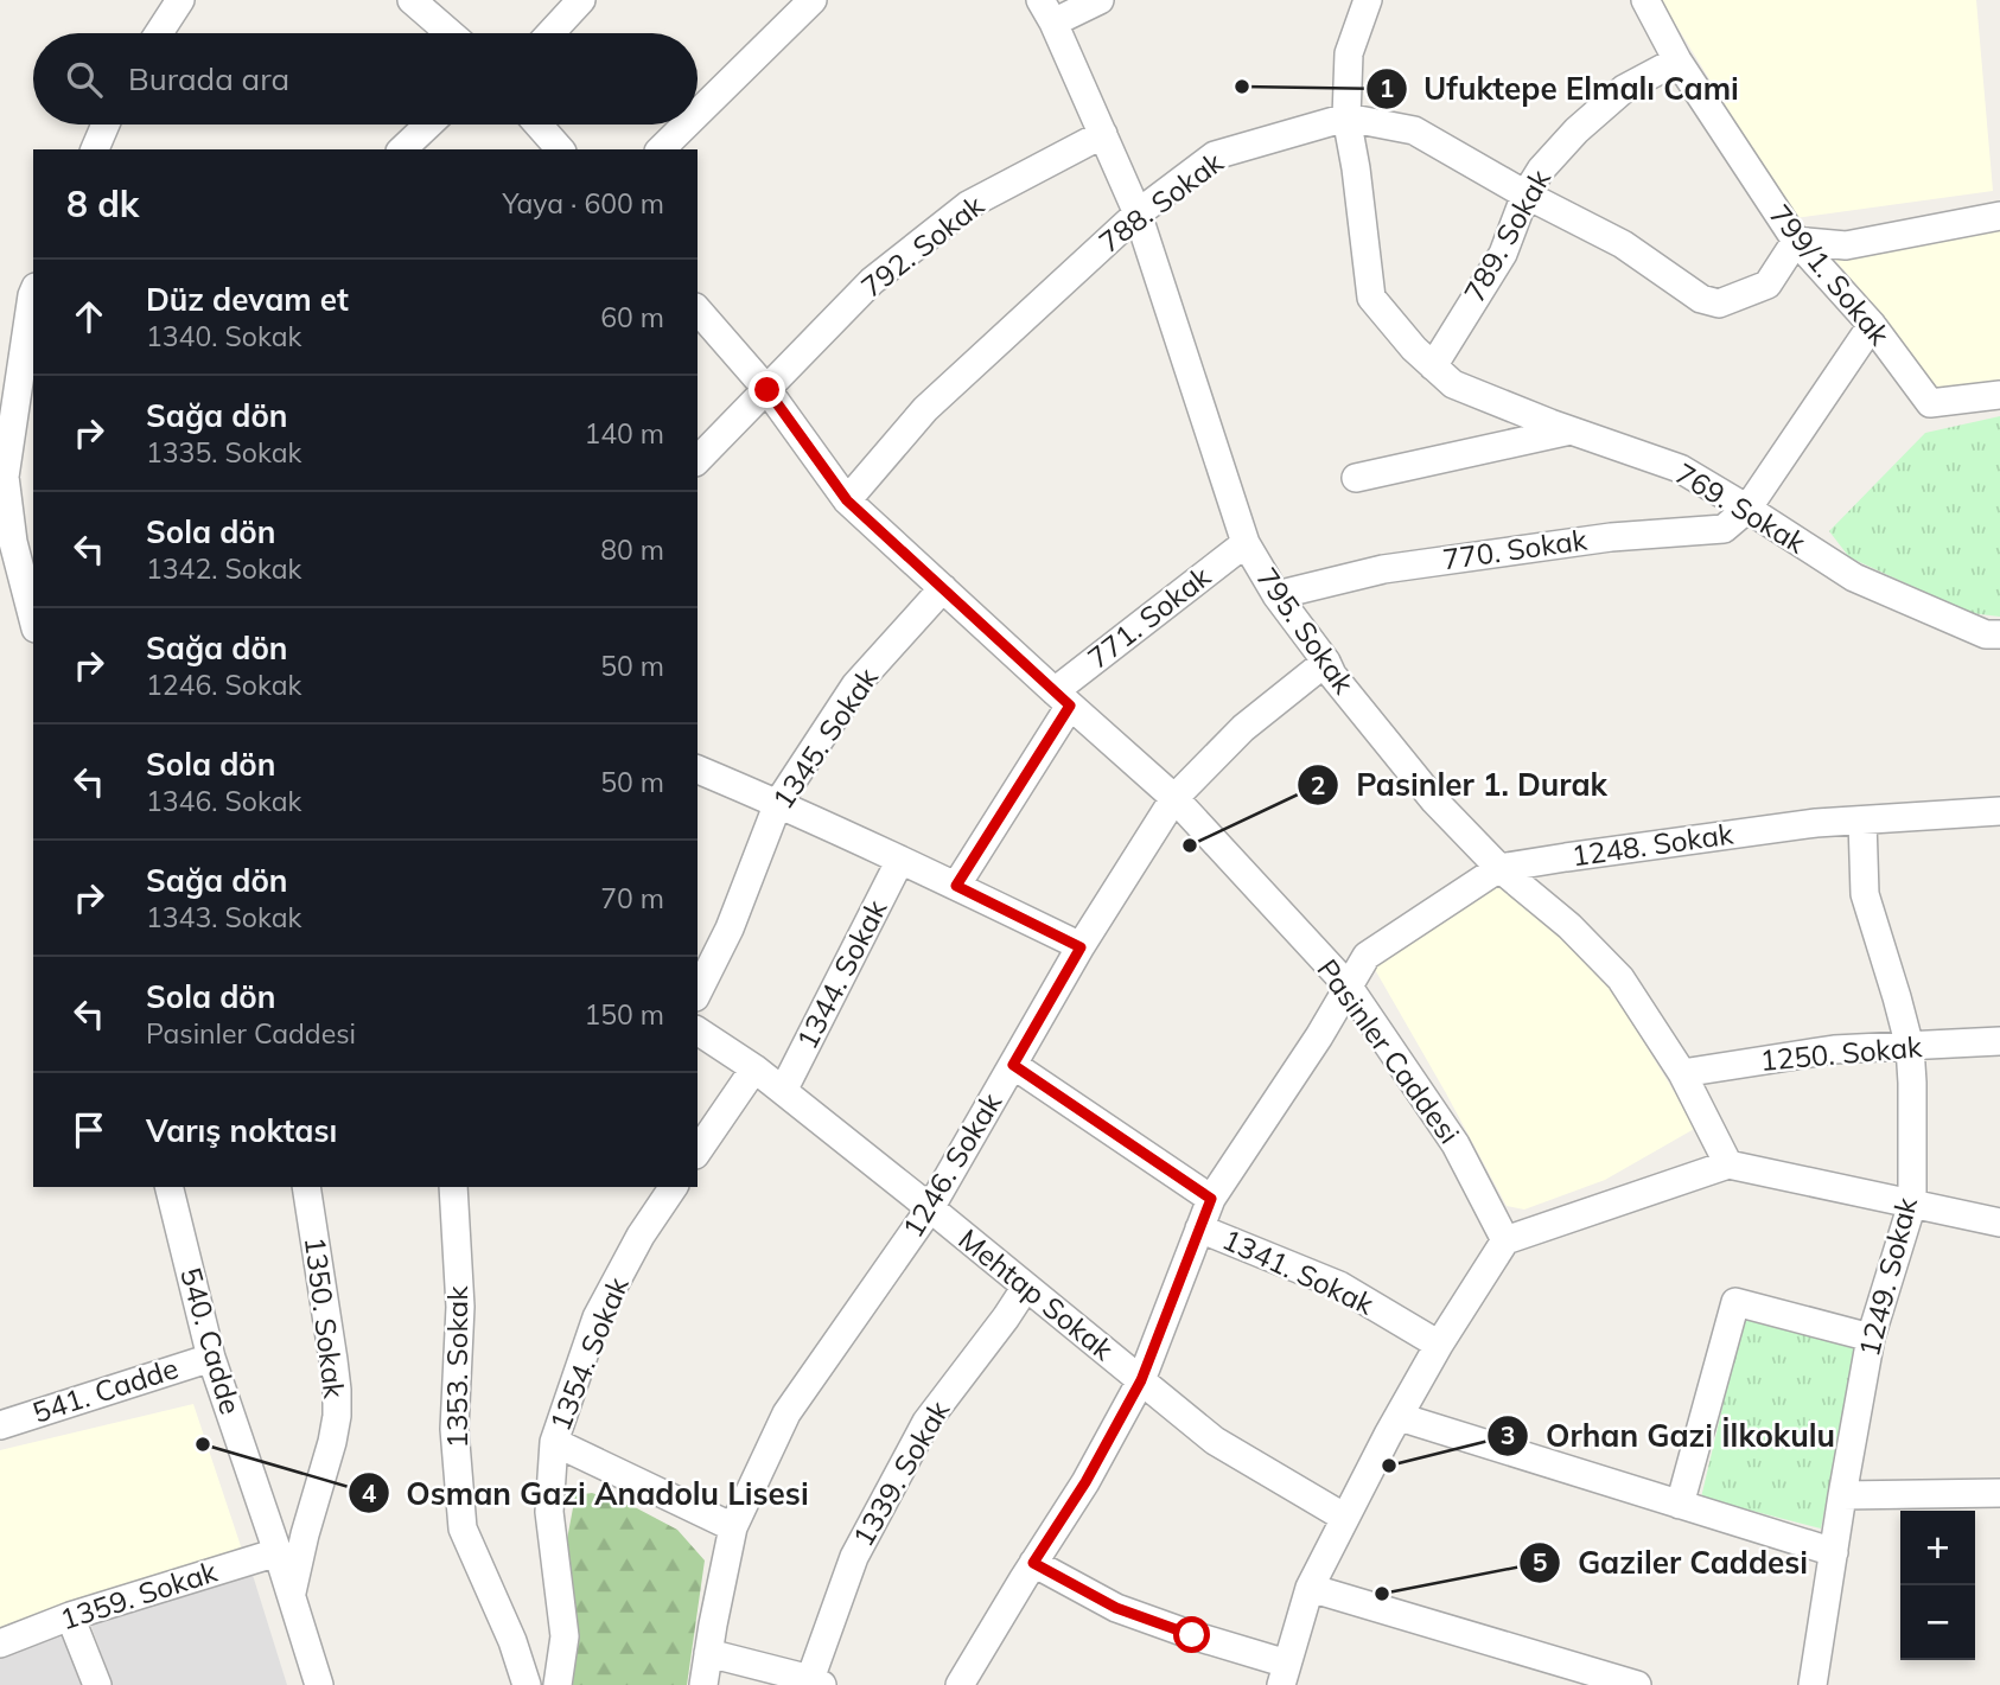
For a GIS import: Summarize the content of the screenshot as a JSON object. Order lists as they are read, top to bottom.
{
  "streets": {
    "street": [
      "788. Sokak",
      "789. Sokak",
      "792. Sokak",
      "799/1. Sokak",
      "769. Sokak",
      "770. Sokak",
      "771. Sokak",
      "795. Sokak",
      "1345. Sokak",
      "1248. Sokak",
      "1344. Sokak",
      "Pasinler Caddesi",
      "1250. Sokak",
      "1246. Sokak",
      "1341. Sokak",
      "1249. Sokak",
      "Mehtap Sokak",
      "1350. Sokak",
      "540. Cadde",
      "1354. Sokak",
      "1353. Sokak",
      "541. Cadde",
      "1339. Sokak",
      "1359. Sokak"
    ]
  },
  "crossings": [
    ["788. Sokak", "789. Sokak"],
    ["788. Sokak", "799/1. Sokak"],
    ["788. Sokak", "769. Sokak"],
    ["788. Sokak", "795. Sokak"],
    ["788. Sokak", "Pasinler Caddesi"],
    ["789. Sokak", "799/1. Sokak"],
    ["789. Sokak", "769. Sokak"],
    ["792. Sokak", "795. Sokak"],
    ["792. Sokak", "Pasinler Caddesi"],
    ["769. Sokak", "770. Sokak"],
    ["770. Sokak", "795. Sokak"],
    ["771. Sokak", "795. Sokak"],
    ["771. Sokak", "Pasinler Caddesi"],
    ["795. Sokak", "1248. Sokak"],
    ["795. Sokak", "1250. Sokak"],
    ["795. Sokak", "1246. Sokak"],
    ["1345. Sokak", "Pasinler Caddesi"],
    ["1248. Sokak", "Pasinler Caddesi"],
    ["1248. Sokak", "1341. Sokak"],
    ["1248. Sokak", "1249. Sokak"],
    ["1248. Sokak", "Mehtap Sokak"],
    ["1344. Sokak", "Mehtap Sokak"],
    ["Pasinler Caddesi", "1246. Sokak"],
    ["1250. Sokak", "1249. Sokak"],
    ["1246. Sokak", "Mehtap Sokak"],
    ["Mehtap Sokak", "1339. Sokak"],
    ["1350. Sokak", "540. Cadde"],
    ["540. Cadde", "541. Cadde"],
    ["540. Cadde", "1359. Sokak"]
  ],
  "places": [
    "Ufuktepe Elmalı Cami",
    "Pasinler 1. Durak",
    "Osman Gazi Anadolu Lisesi",
    "Orhan Gazi İlkokulu",
    "Gaziler Caddesi"
  ],
  "page": {
    "search": "Burada ara",
    "heading": ["8 dk", "Yaya · 600 m"],
    "list": [
      ["Düz devam et", "1340. Sokak", "60 m"],
      ["Sağa dön", "1335. Sokak", "140 m"],
      ["Sola dön", "1342. Sokak", "80 m"],
      ["Sağa dön", "1246. Sokak", "50 m"],
      ["Sola dön", "1346. Sokak", "50 m"],
      ["Sağa dön", "1343. Sokak", "70 m"],
      ["Sola dön", "Pasinler Caddesi", "150 m"],
      "Varış noktası"
    ],
    "map_buttons": ["+", "−"]
  }
}
